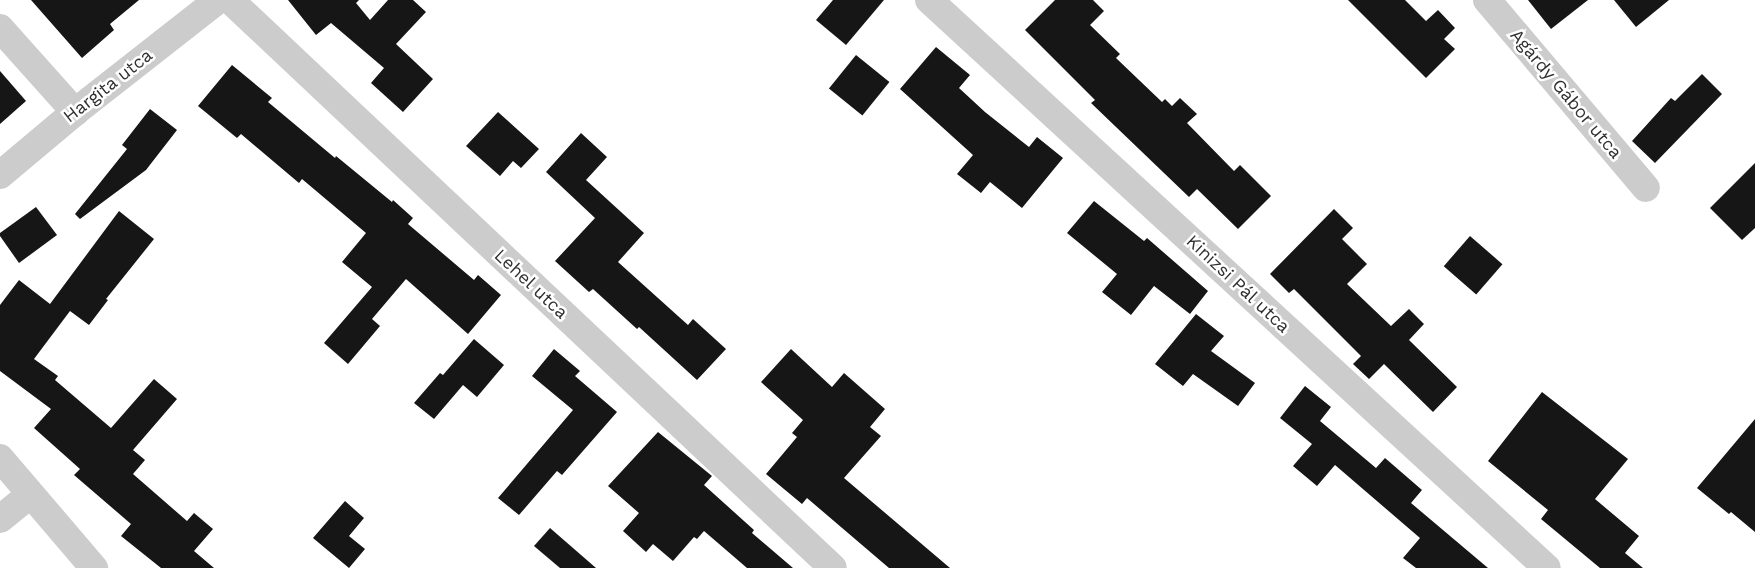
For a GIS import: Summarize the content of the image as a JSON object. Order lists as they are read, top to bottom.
{
  "streets": {
    "street": [
      "Hargita utca",
      "Agárdy Gábor utca",
      "Lehel utca",
      "Kinizsi Pál utca"
    ]
  }
}
